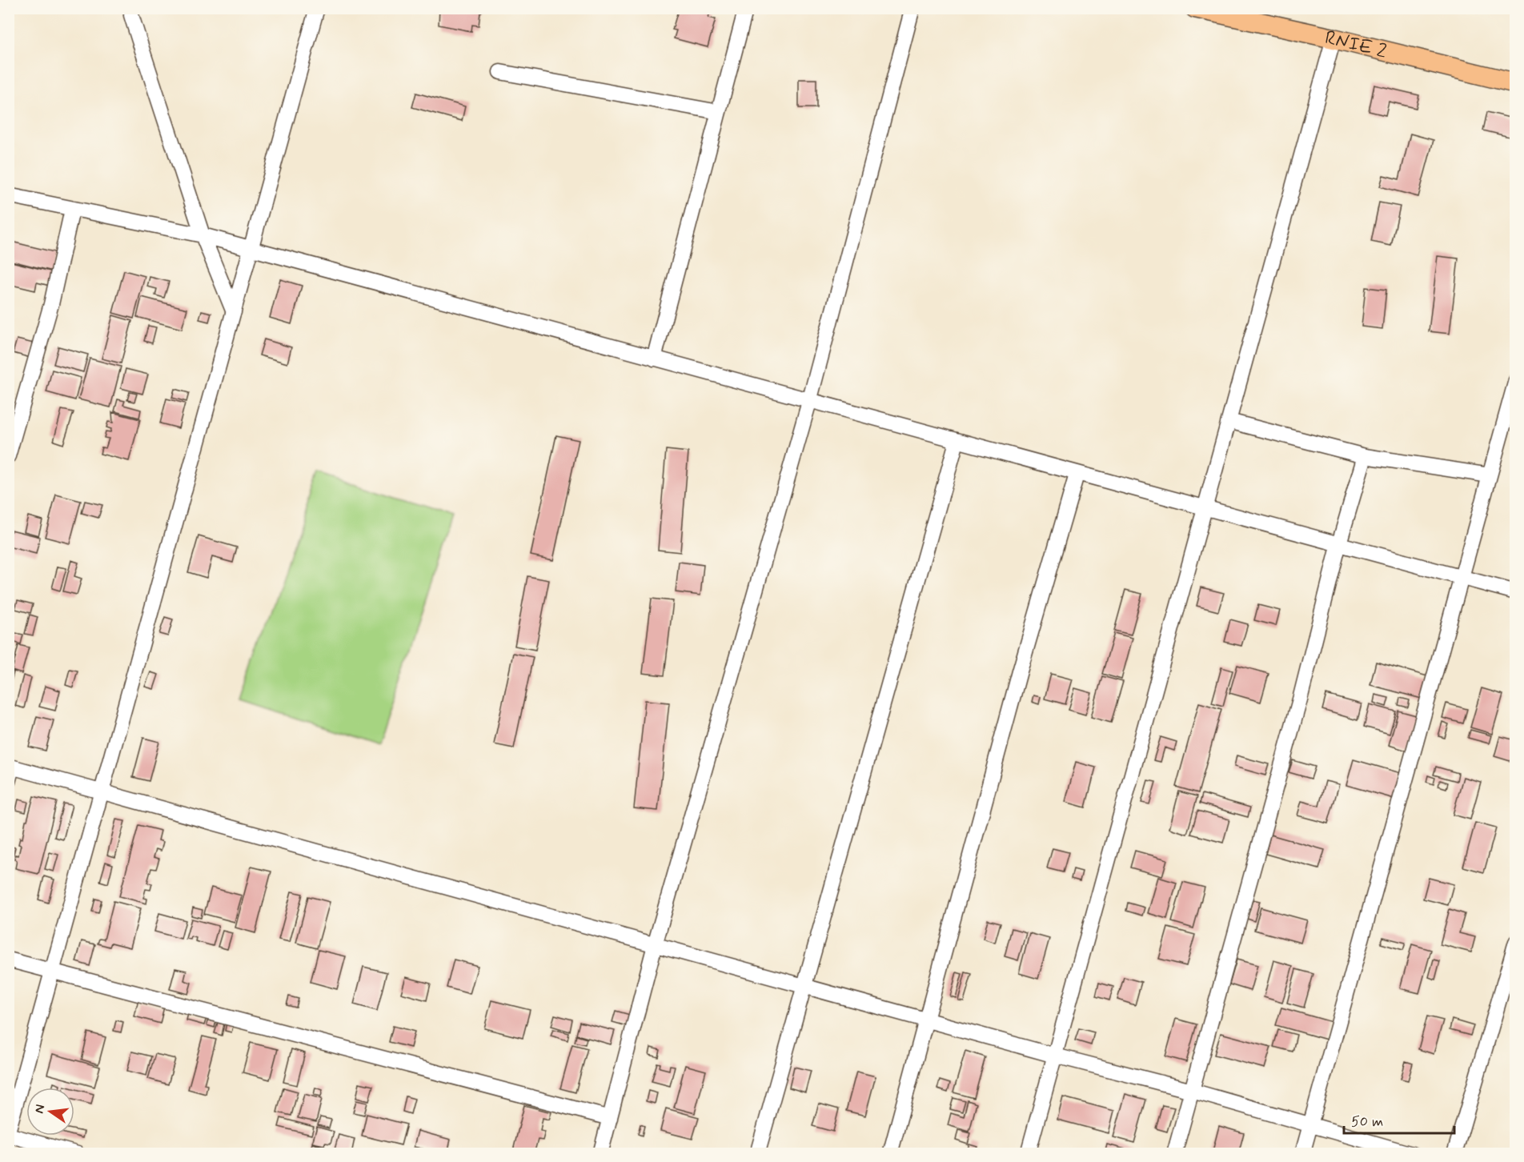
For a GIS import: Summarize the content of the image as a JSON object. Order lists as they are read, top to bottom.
{
  "streets": {
    "main road": ["RNIE 2"]
  },
  "scale_bar": "50 m",
  "north": "left"
}
